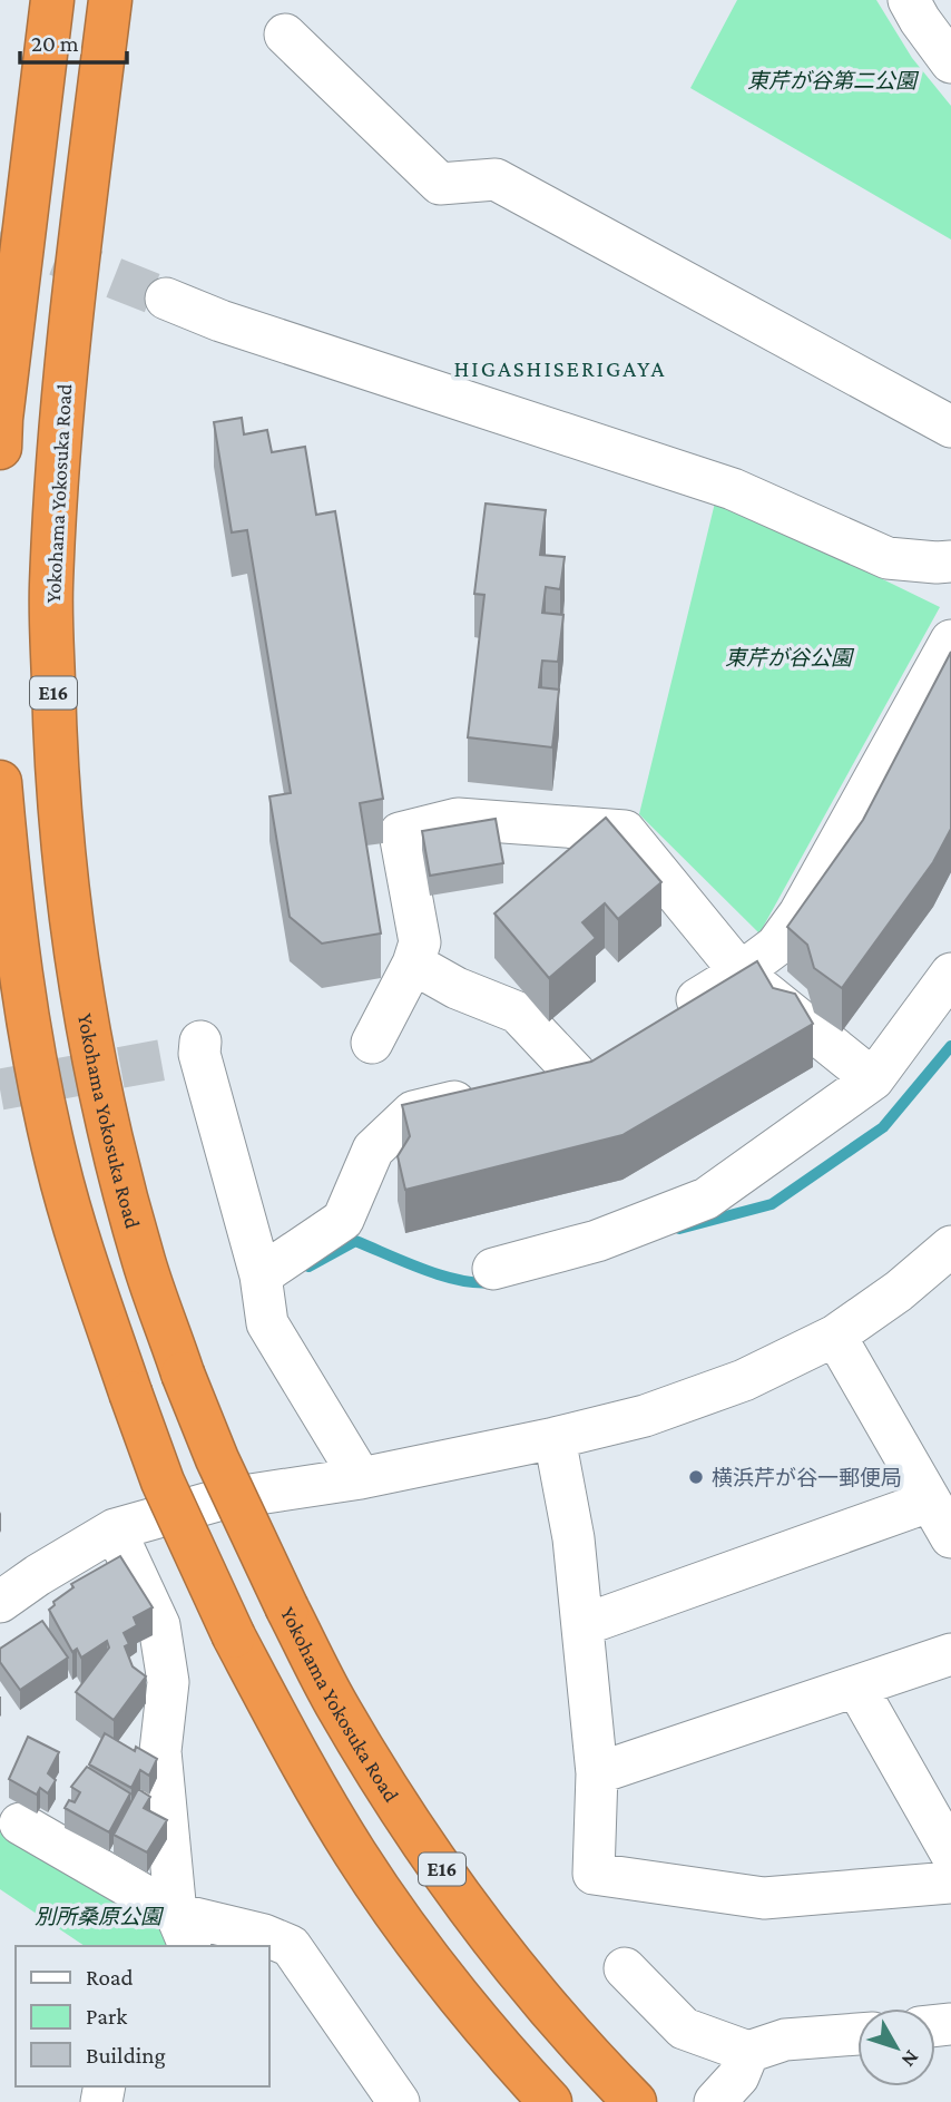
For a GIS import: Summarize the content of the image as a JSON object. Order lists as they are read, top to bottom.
{
  "streets": {
    "highway": ["Yokohama Yokosuka Road", "E16"]
  },
  "districts": ["HIGASHISERIGAYA"],
  "parks": ["東芹が谷第二公園", "東芹が谷公園", "別所桑原公園"],
  "places": ["横浜芹が谷一郵便局"],
  "legend": ["Road", "Park", "Building"],
  "scale_bar": "20 m",
  "north": "bottom right"
}
